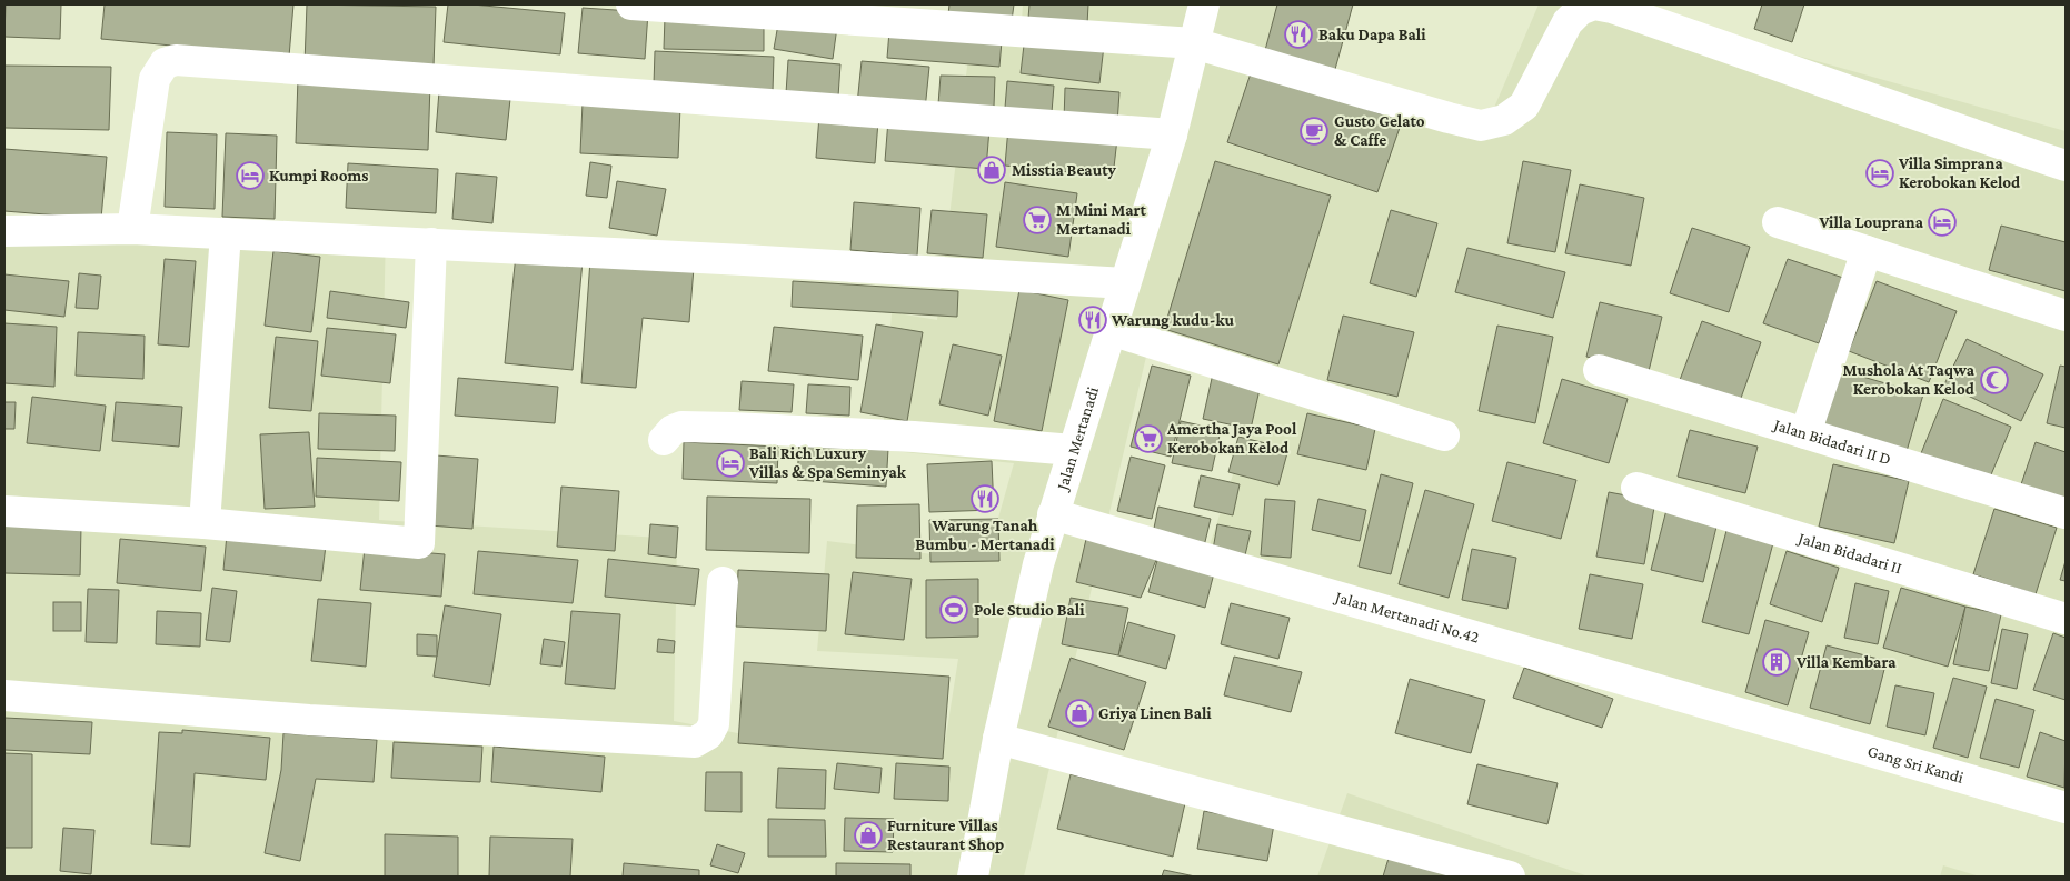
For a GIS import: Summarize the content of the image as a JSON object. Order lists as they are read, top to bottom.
{
  "streets": {
    "street": [
      "Jalan Mertanadi",
      "Jalan Bidadari II D",
      "Jalan Bidadari II",
      "Jalan Mertanadi No.42",
      "Gang Sri Kandi"
    ]
  },
  "crossings": [
    ["Jalan Mertanadi", "Jalan Mertanadi No.42"],
    ["Jalan Mertanadi No.42", "Gang Sri Kandi"]
  ],
  "places": {
    "restaurant": ["Baku Dapa Bali", "Warung kudu-ku", "Warung Tanah Bumbu - Mertanadi"],
    "cafe": ["Gusto Gelato & Caffe"],
    "shop": ["Misstia Beauty", "Griya Linen Bali", "Furniture Villas Restaurant Shop"],
    "hotel": [
      "Villa Simprana Kerobokan Kelod",
      "Kumpi Rooms",
      "Villa Louprana",
      "Bali Rich Luxury Villas & Spa Seminyak"
    ],
    "supermarket": ["M Mini Mart Mertanadi", "Amertha Jaya Pool Kerobokan Kelod"],
    "mosque": ["Mushola At Taqwa Kerobokan Kelod"],
    "sports": ["Pole Studio Bali"],
    "building": ["Villa Kembara"]
  }
}
